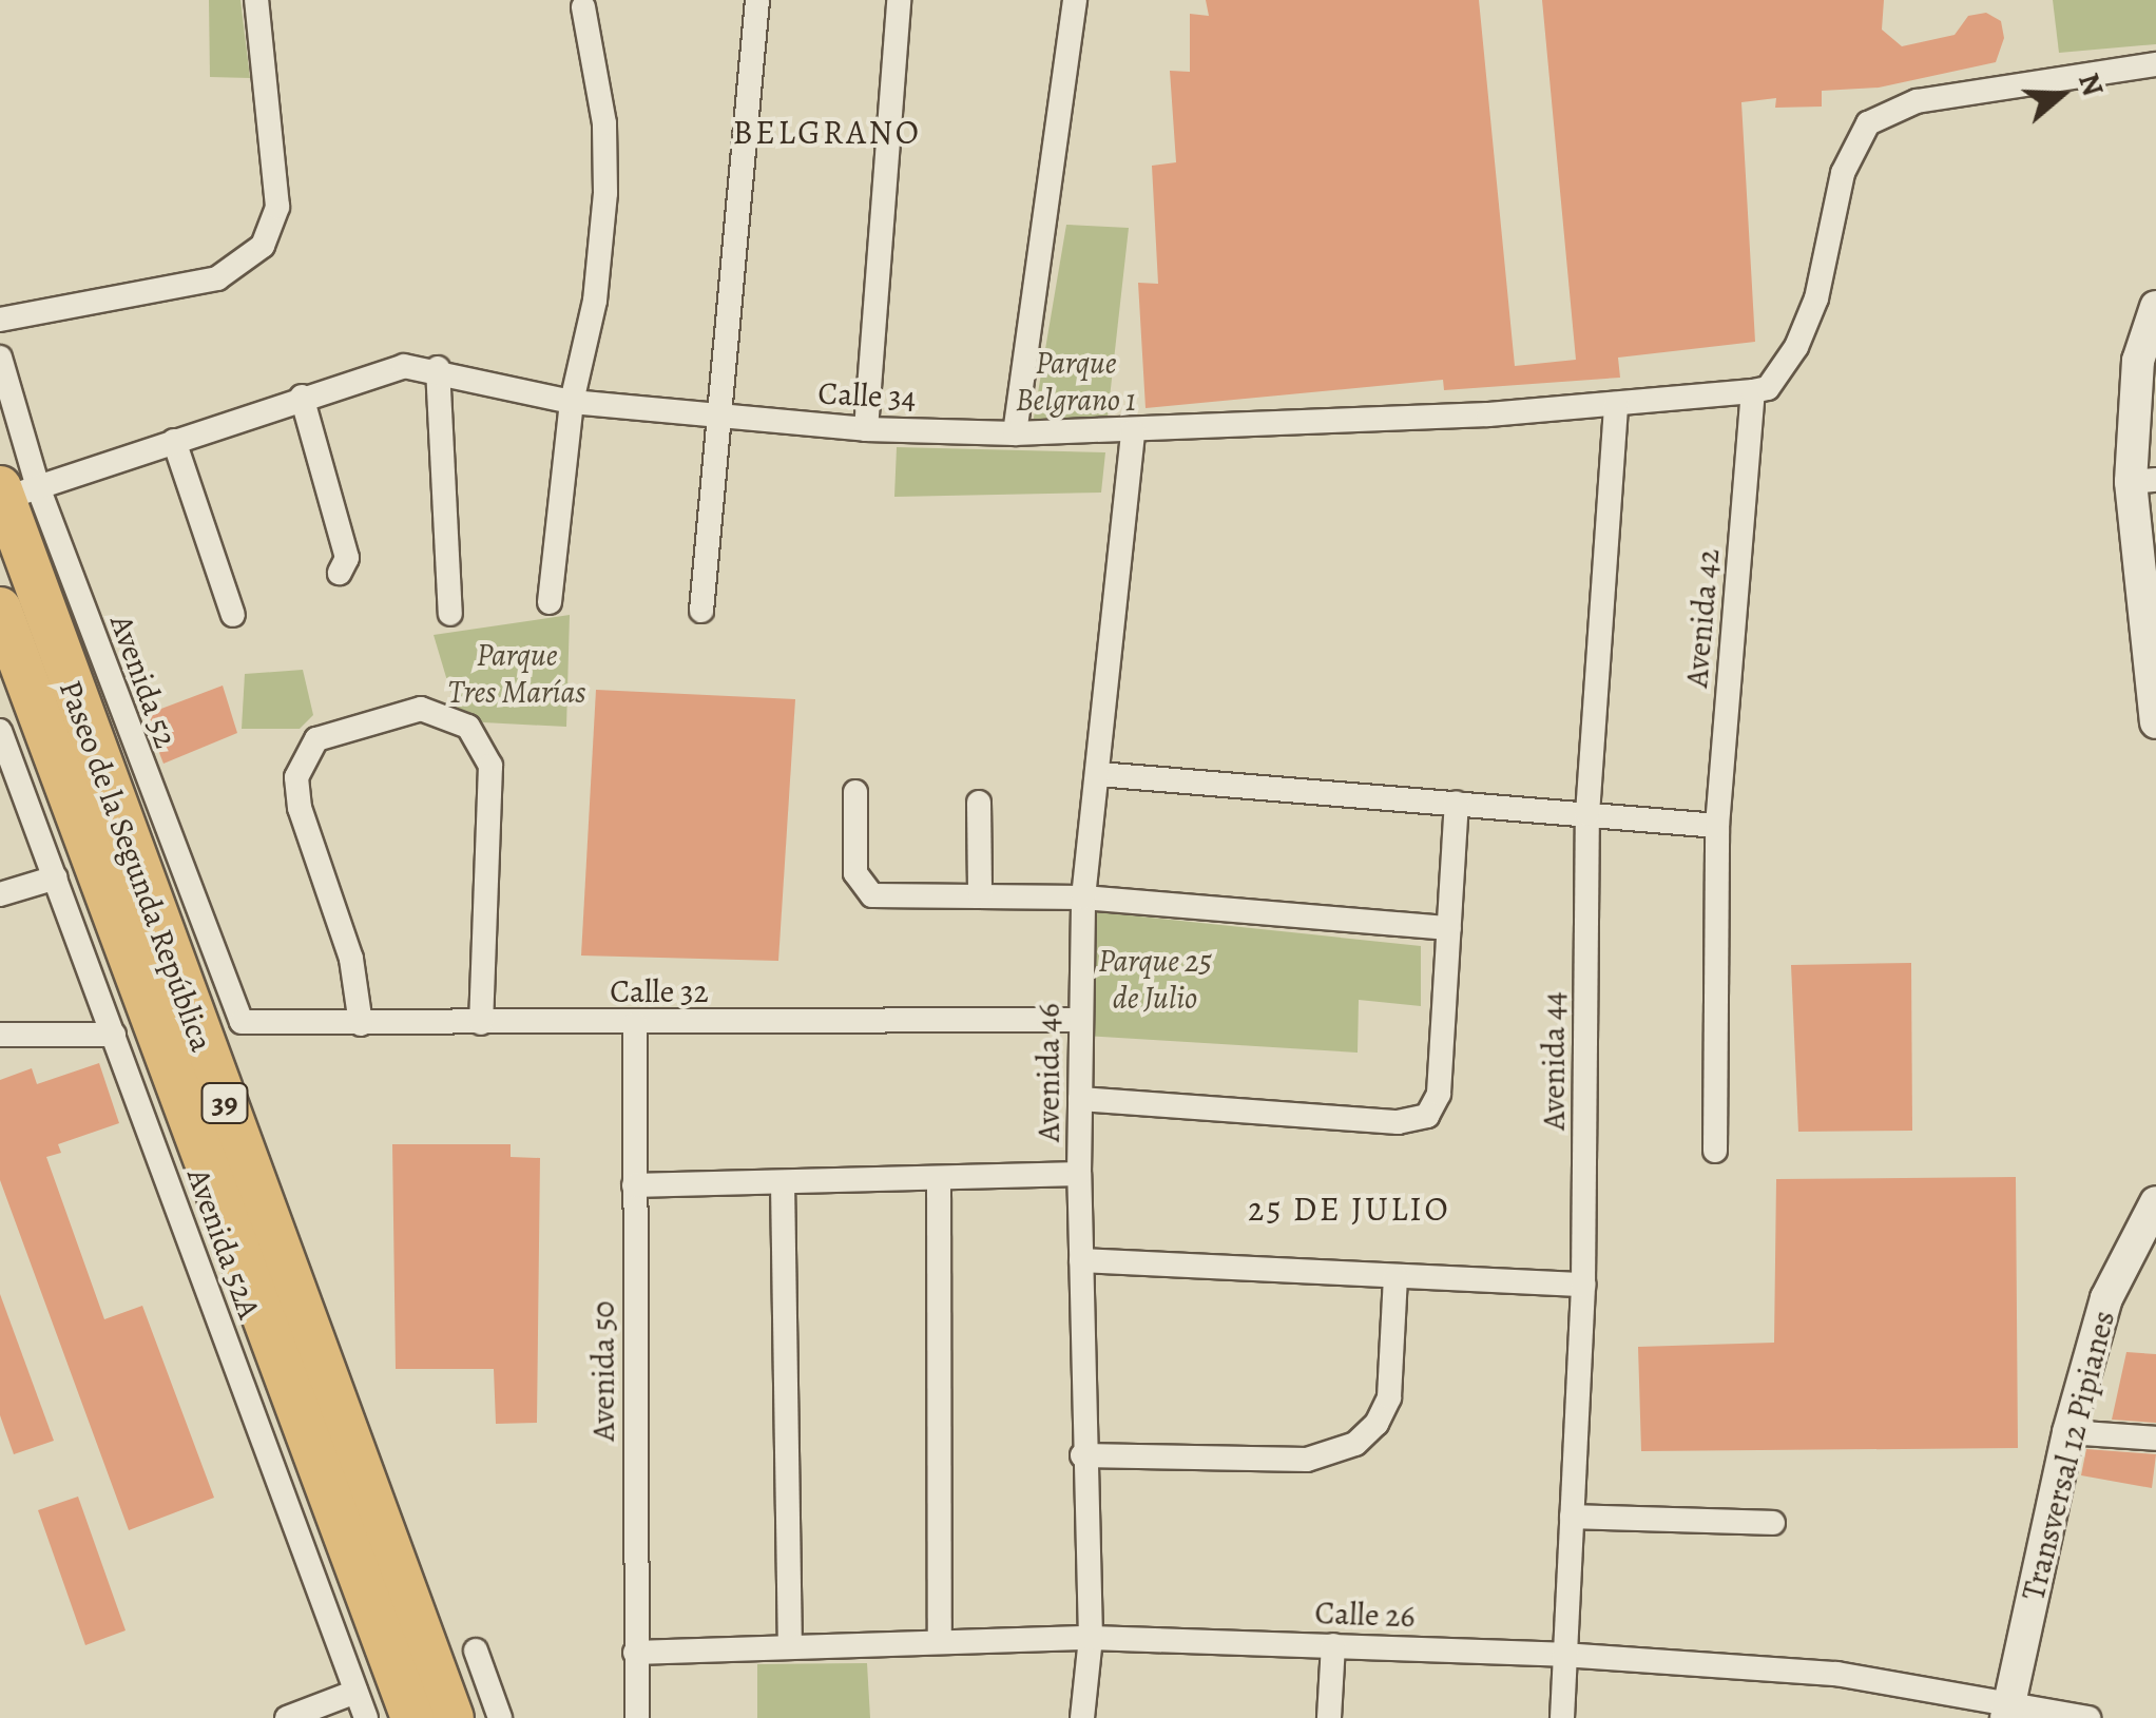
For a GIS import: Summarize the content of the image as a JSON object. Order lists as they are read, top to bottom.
{
  "streets": {
    "highway": ["Paseo de la Segunda República", "39"],
    "street": [
      "Calle 34",
      "Avenida 42",
      "Avenida 52",
      "Calle 32",
      "Avenida 44",
      "Avenida 46",
      "Avenida 52A",
      "Avenida 50",
      "Transversal 12 Pipianes",
      "Calle 26"
    ]
  },
  "crossings": [
    ["Calle 34", "Avenida 42"],
    ["Calle 34", "Avenida 52"],
    ["Calle 34", "Paseo de la Segunda República"],
    ["Calle 34", "Avenida 44"],
    ["Calle 34", "Avenida 46"],
    ["Avenida 52", "Paseo de la Segunda República"],
    ["Avenida 52", "Calle 32"],
    ["Calle 32", "Avenida 46"],
    ["Calle 32", "Avenida 50"],
    ["Avenida 44", "Calle 26"],
    ["Avenida 46", "Calle 26"],
    ["Avenida 50", "Calle 26"],
    ["Transversal 12 Pipianes", "Calle 26"]
  ],
  "districts": ["BELGRANO", "25 DE JULIO"],
  "parks": ["Parque Belgrano 1", "Parque Tres Marías", "Parque 25 de Julio"],
  "north": "right"
}
